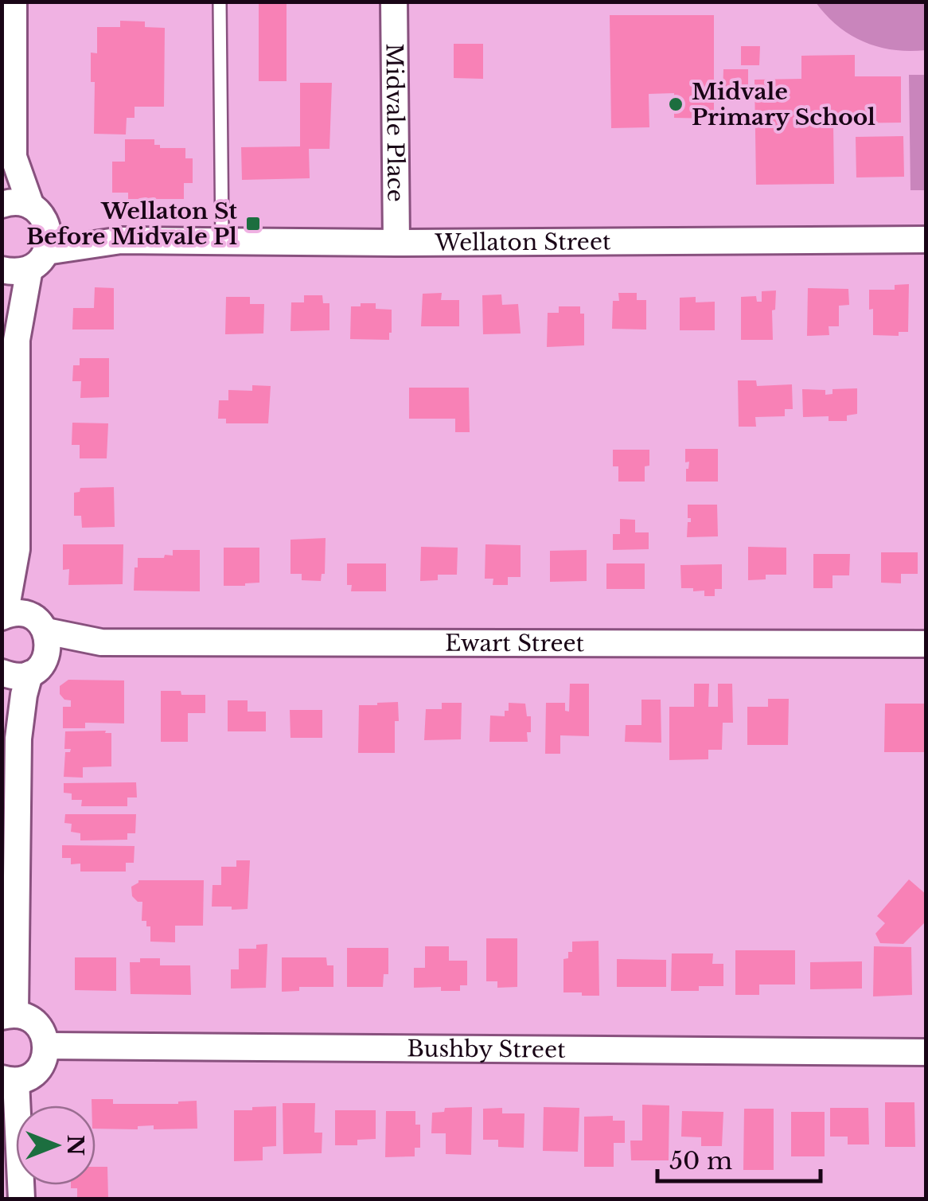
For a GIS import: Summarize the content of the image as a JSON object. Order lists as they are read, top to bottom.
{
  "streets": {
    "street": [
      "Midvale Place",
      "Wellaton Street",
      "Ewart Street",
      "Bushby Street"
    ]
  },
  "crossings": [
    ["Midvale Place", "Wellaton Street"]
  ],
  "places": {
    "other": ["Midvale Primary School"],
    "transit": ["Wellaton St Before Midvale Pl"]
  },
  "scale_bar": "50 m",
  "north": "right"
}
